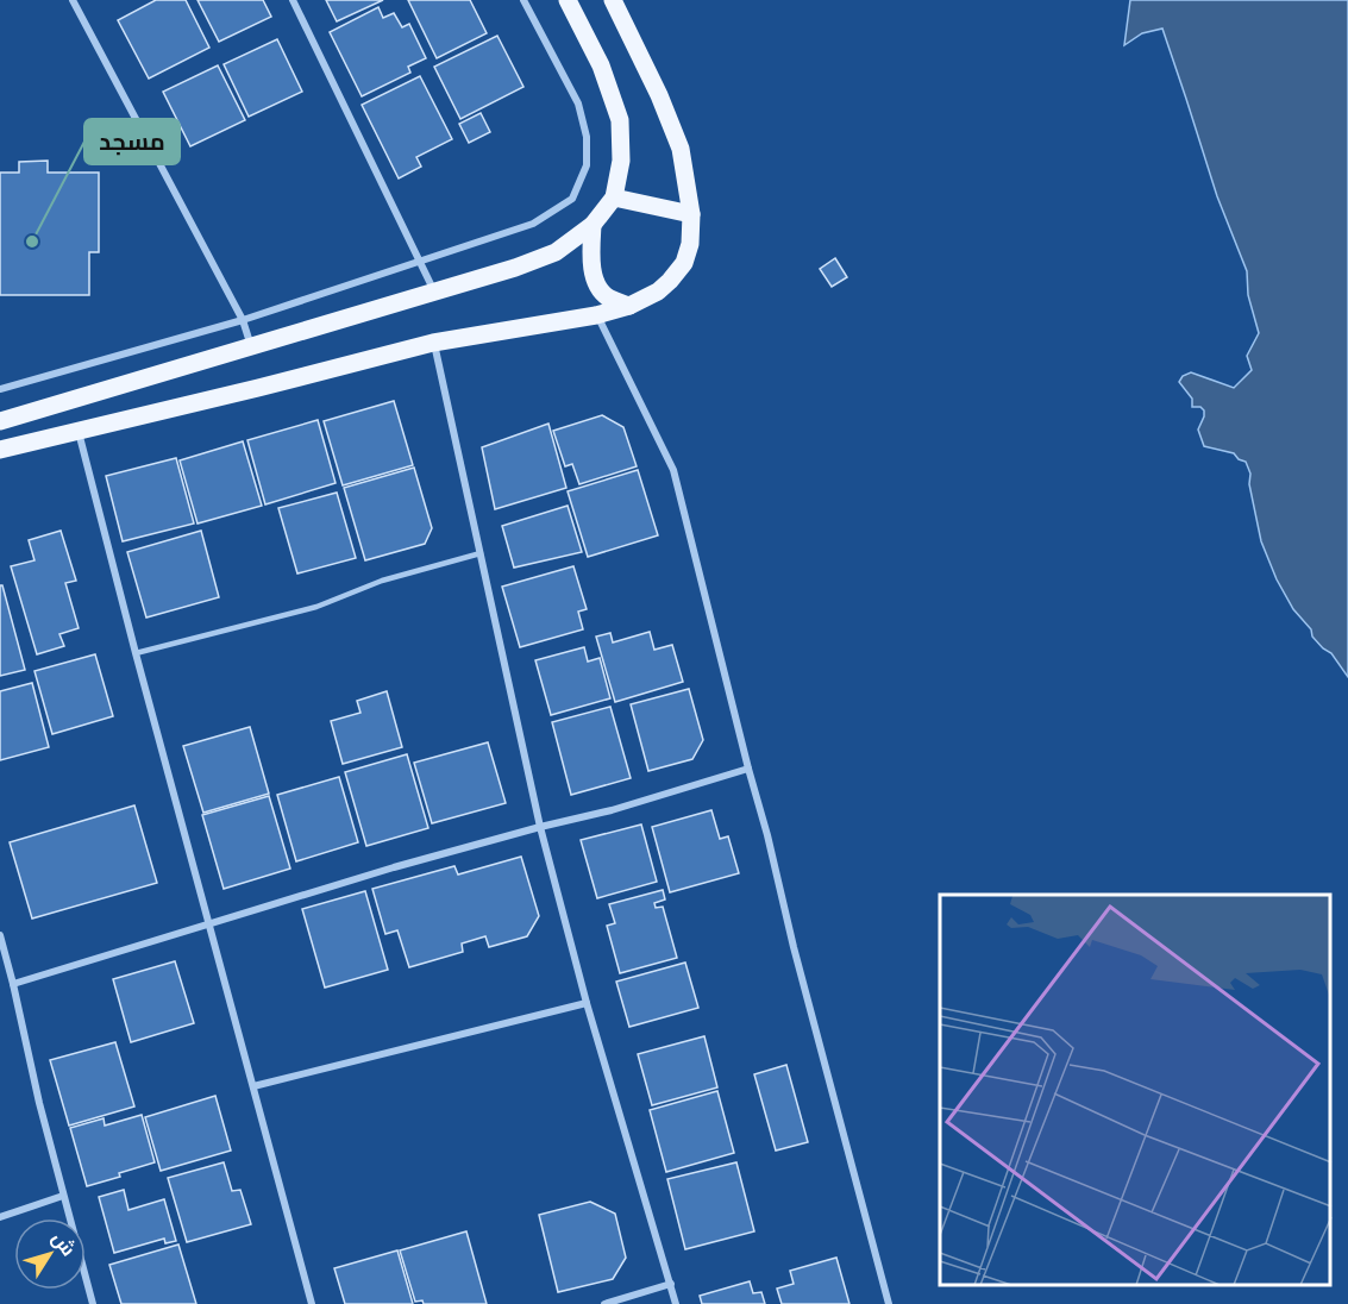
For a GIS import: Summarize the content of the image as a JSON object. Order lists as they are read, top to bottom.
{
  "places": ["مسجد"],
  "north": "top right"
}
